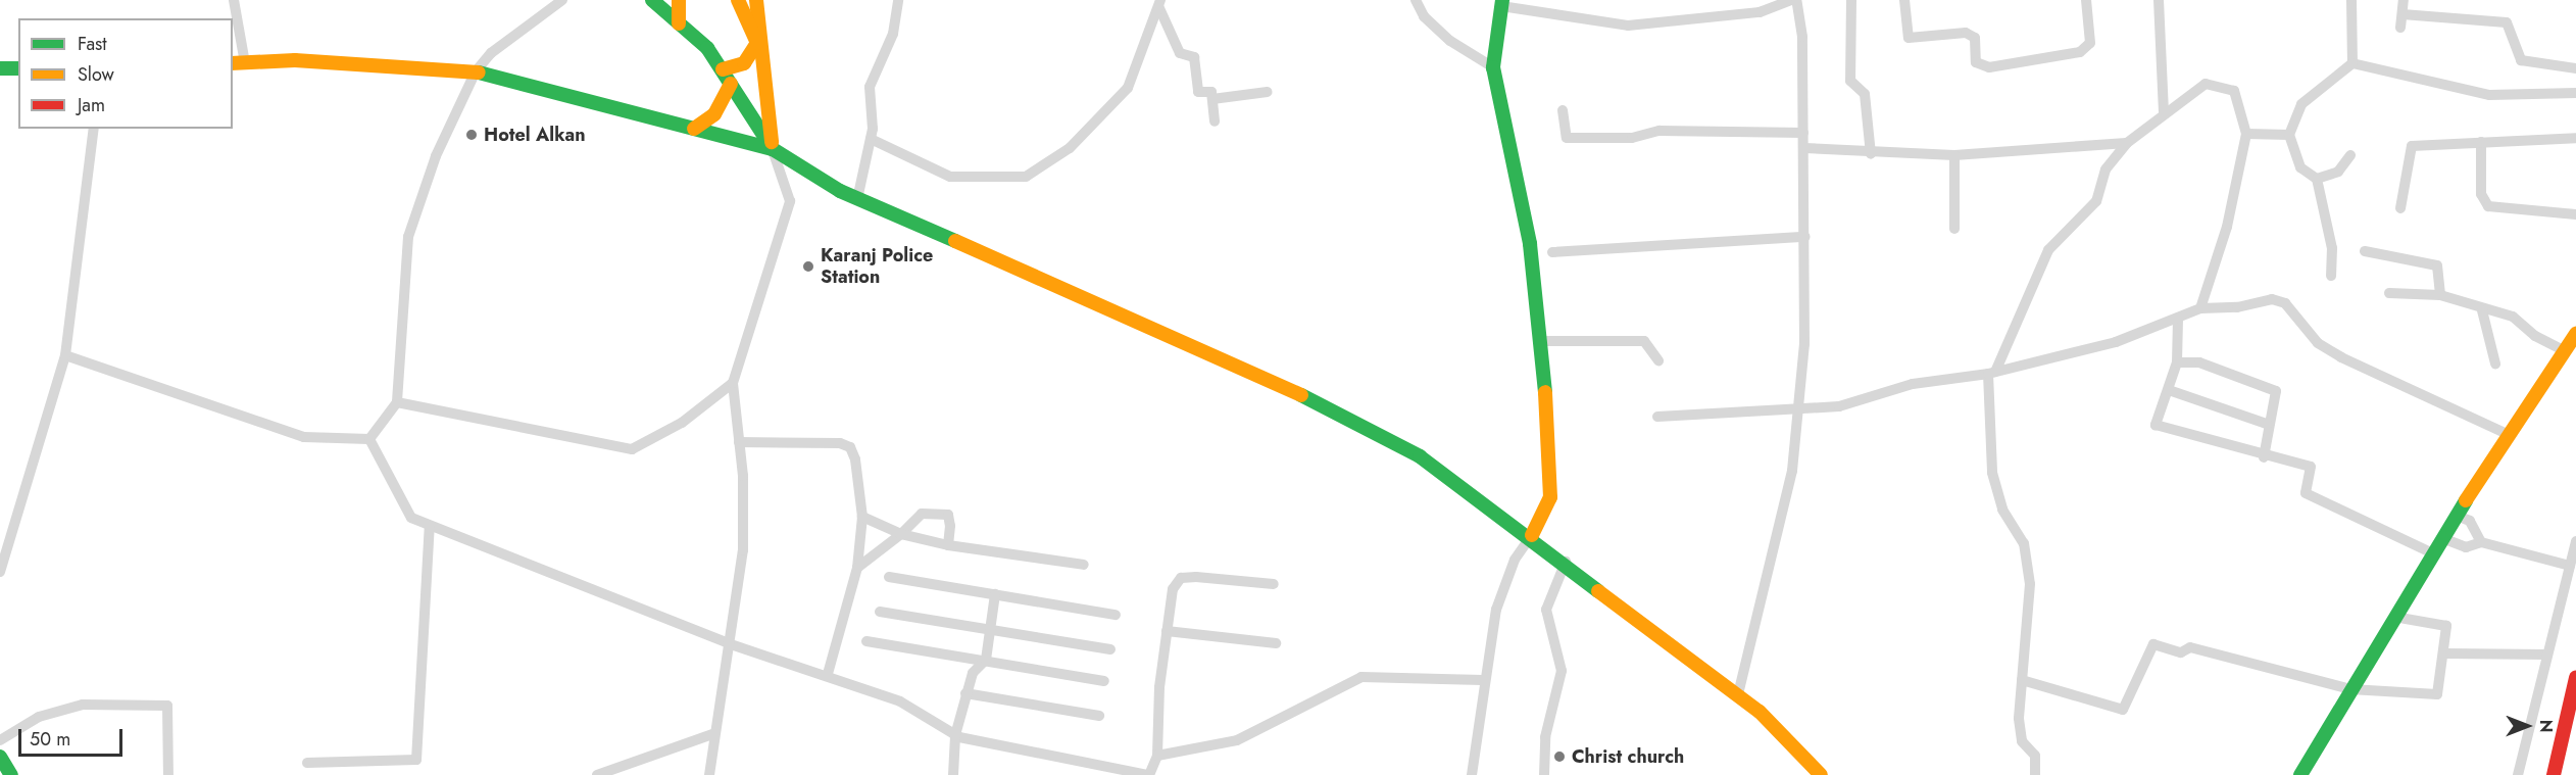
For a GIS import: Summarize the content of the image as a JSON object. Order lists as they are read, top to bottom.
{
  "places": ["Hotel Alkan", "Karanj Police Station", "Christ church"],
  "legend": ["Fast", "Slow", "Jam"],
  "scale_bar": "50 m",
  "north": "right"
}
